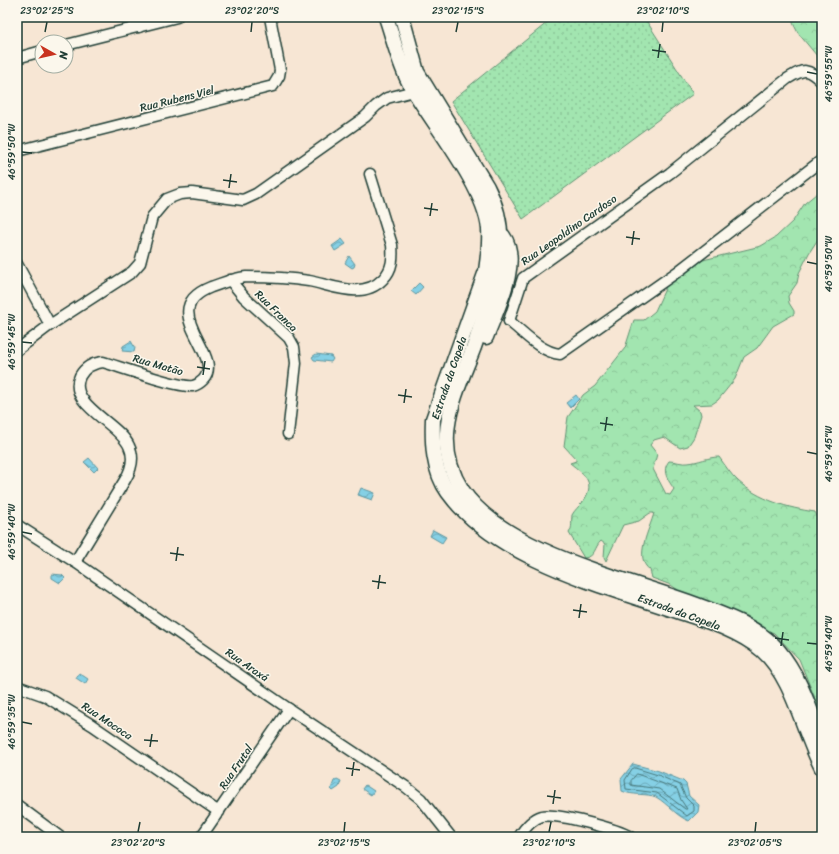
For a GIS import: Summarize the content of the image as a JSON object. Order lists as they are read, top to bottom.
{
  "streets": {
    "main road": ["Estrada da Capela"],
    "street": [
      "Rua Rubens Viel",
      "Rua Leopoldino Cardoso",
      "Rua Franca",
      "Rua Matão",
      "Rua Araxá",
      "Rua Mococa",
      "Rua Frutal"
    ]
  },
  "crossings": [
    ["Rua Franca", "Rua Matão"],
    ["Rua Matão", "Rua Araxá"],
    ["Rua Araxá", "Rua Frutal"],
    ["Rua Mococa", "Rua Frutal"]
  ],
  "north": "right",
  "coordinates": [
    "23°02'25\"S",
    "23°02'20\"S",
    "23°02'15\"S",
    "23°02'10\"S",
    "46°59'55\"W",
    "46°59'50\"W",
    "46°59'45\"W",
    "46°59'40\"W",
    "46°59'35\"W",
    "23°02'05\"S"
  ]
}
